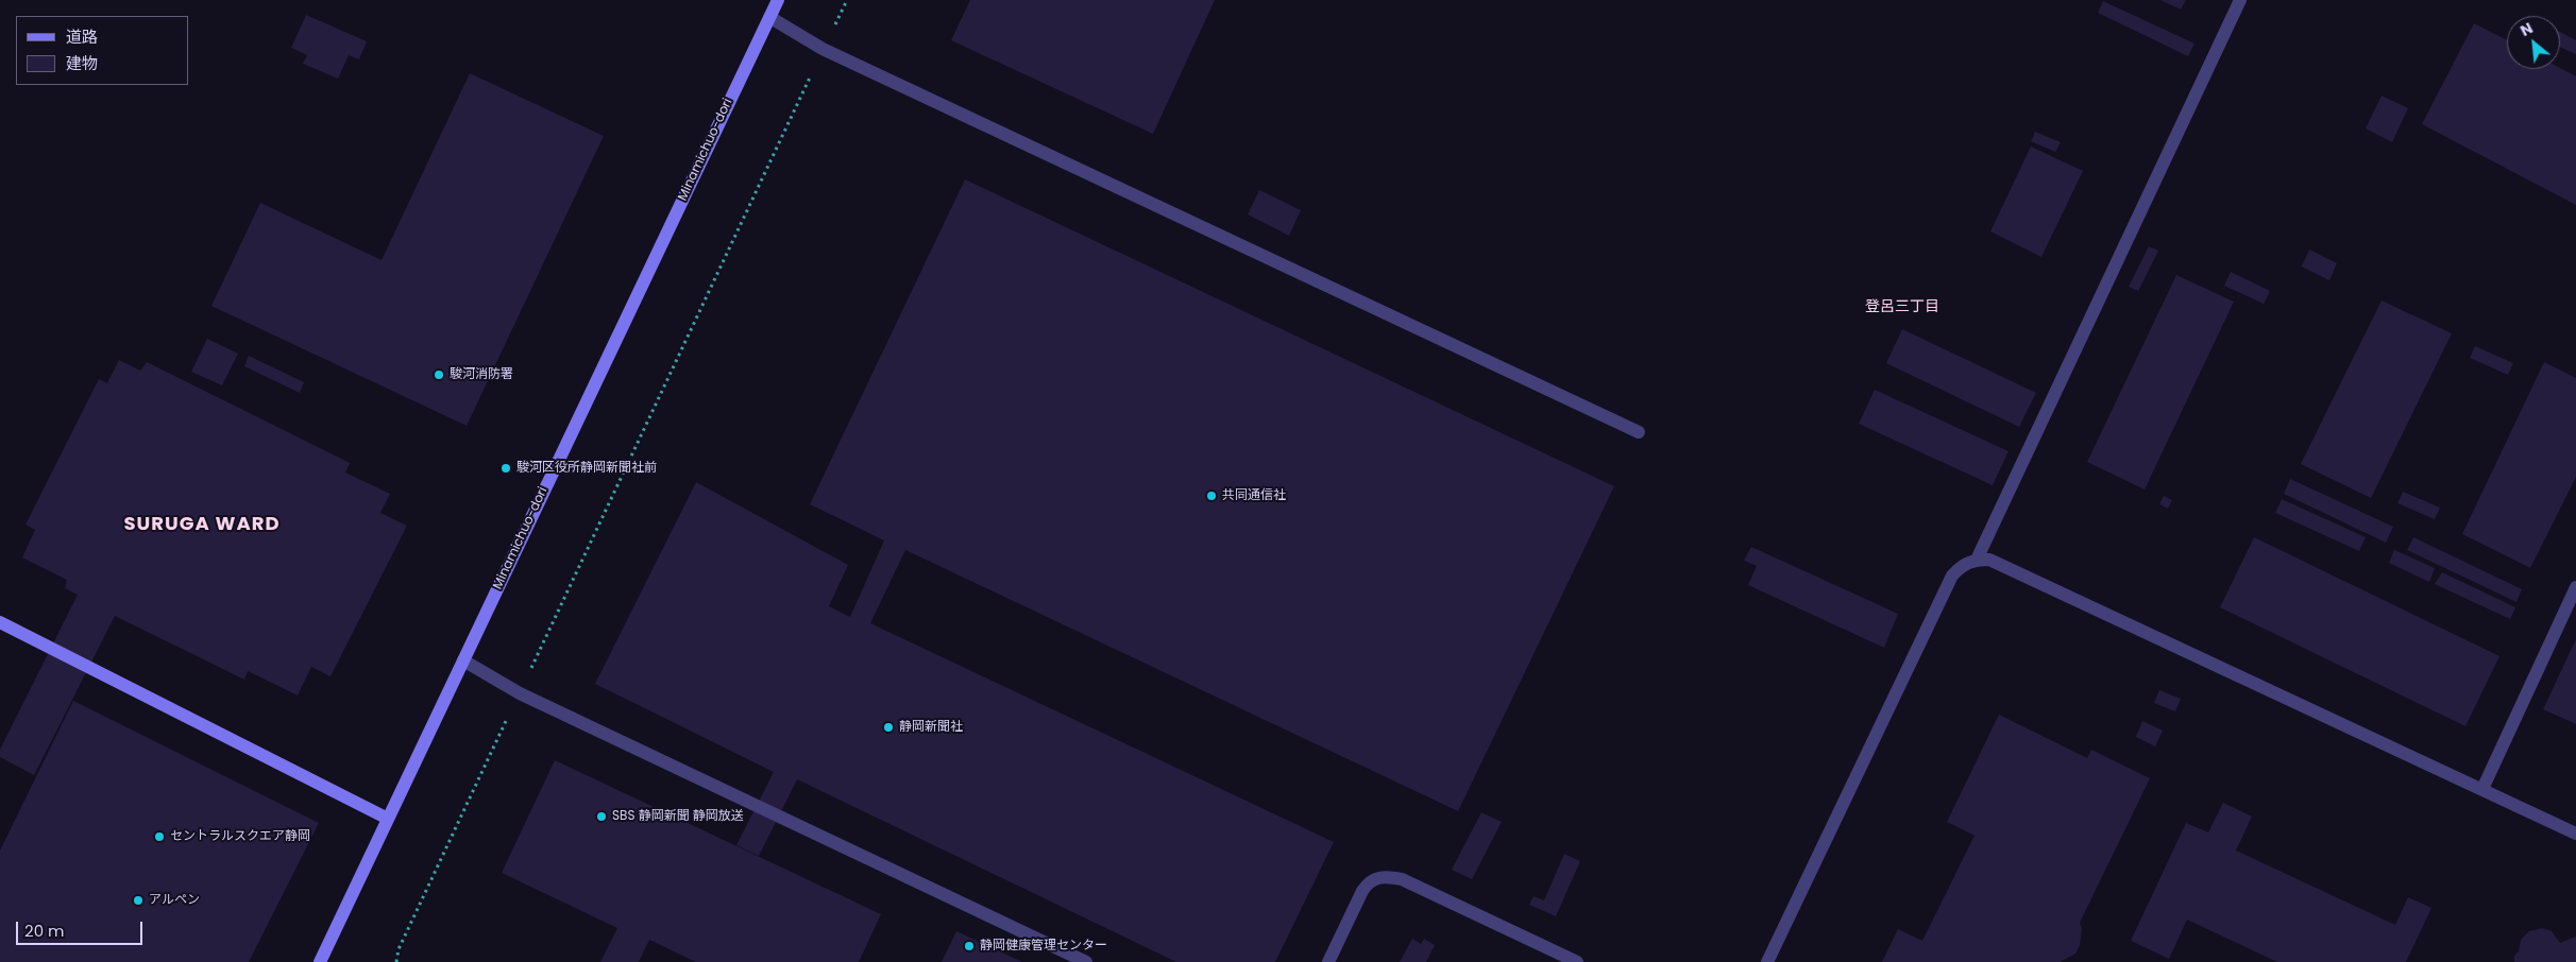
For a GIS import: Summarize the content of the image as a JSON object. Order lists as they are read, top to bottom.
{
  "streets": {
    "street": ["Minamichuo-dori"]
  },
  "districts": ["登呂三丁目", "SURUGA WARD"],
  "places": [
    "駿河消防署",
    "駿河区役所静岡新聞社前",
    "共同通信社",
    "静岡新聞社",
    "SBS 静岡新聞 静岡放送",
    "セントラルスクエア静岡",
    "アルペン",
    "静岡健康管理センター"
  ],
  "legend": ["道路", "建物"],
  "scale_bar": "20 m",
  "north": "top left"
}
